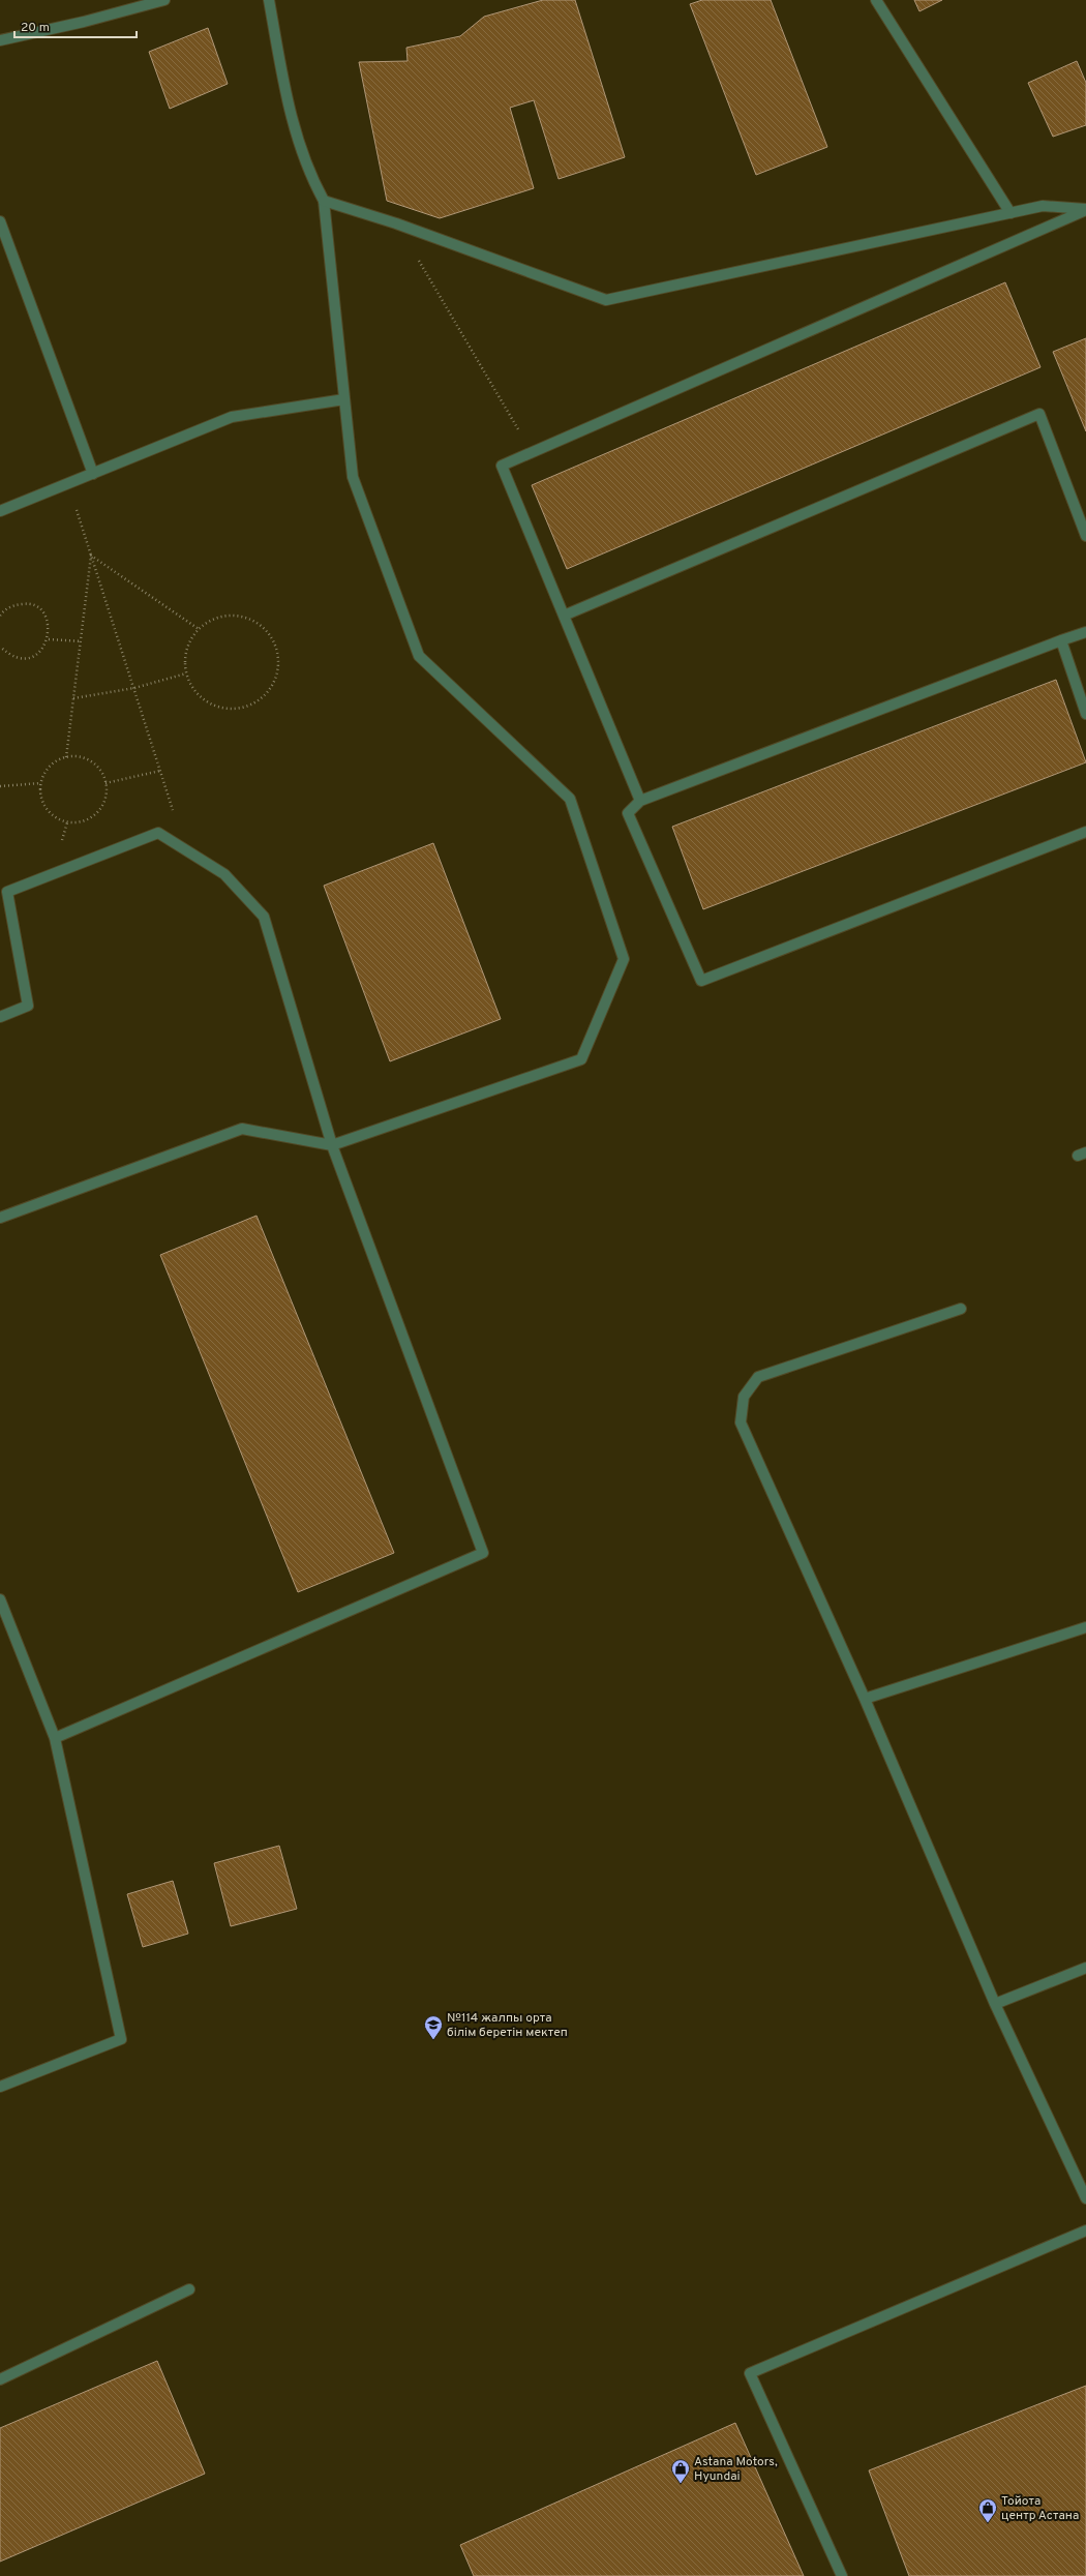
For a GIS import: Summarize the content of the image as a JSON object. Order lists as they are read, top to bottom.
{
  "places": {
    "school or university": ["№114 жалпы орта білім беретін мектеп"],
    "shop": ["Astana Motors, Hyundai", "Тойота центр Астана"]
  },
  "scale_bar": "20 m"
}
